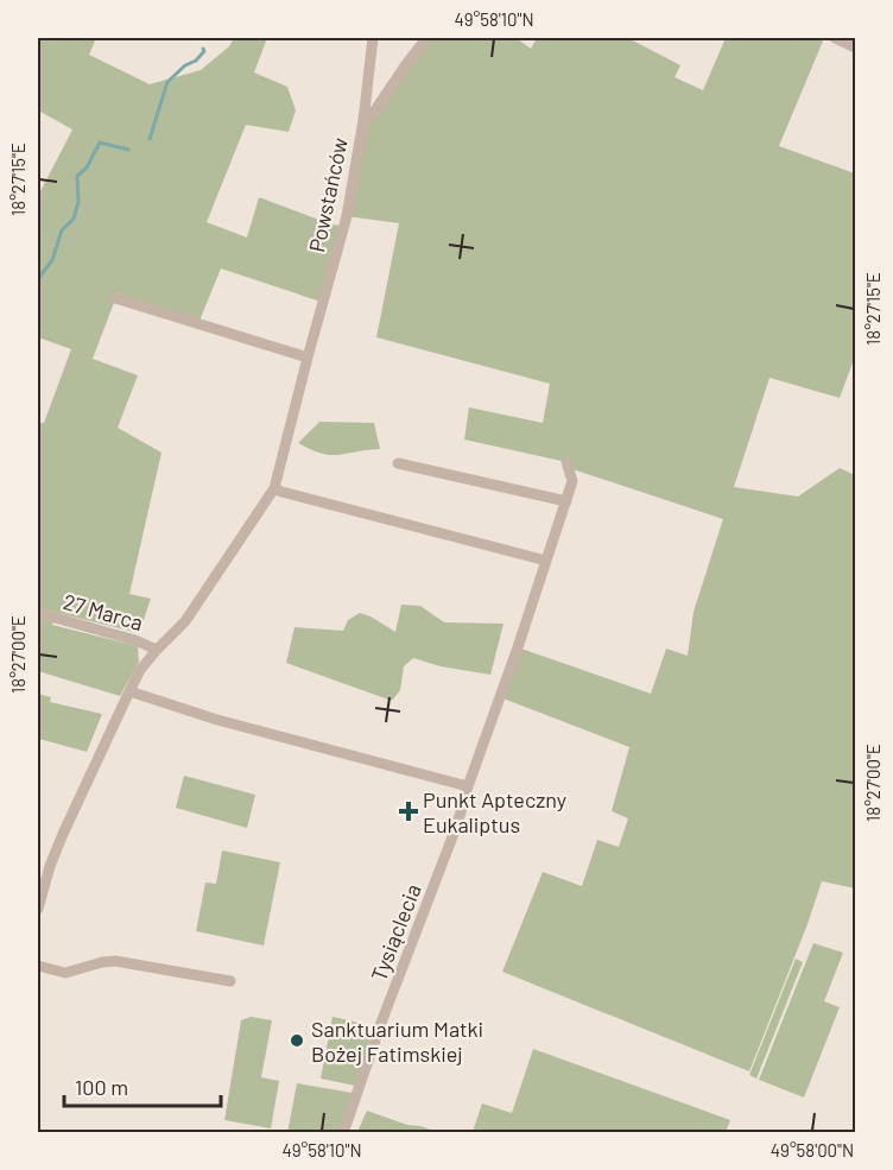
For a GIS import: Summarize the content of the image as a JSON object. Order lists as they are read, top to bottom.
{
  "streets": {
    "street": ["Powstańców", "27 Marca", "Tysiąclecia"]
  },
  "crossings": [
    ["Powstańców", "27 Marca"]
  ],
  "places": {
    "health": ["Punkt Apteczny Eukaliptus"],
    "other": ["Sanktuarium Matki Bożej Fatimskiej"]
  },
  "scale_bar": "100 m",
  "coordinates": [
    "49°58'10\"N",
    "18°27'15\"E",
    "18°27'00\"E",
    "49°58'00\"N"
  ]
}
